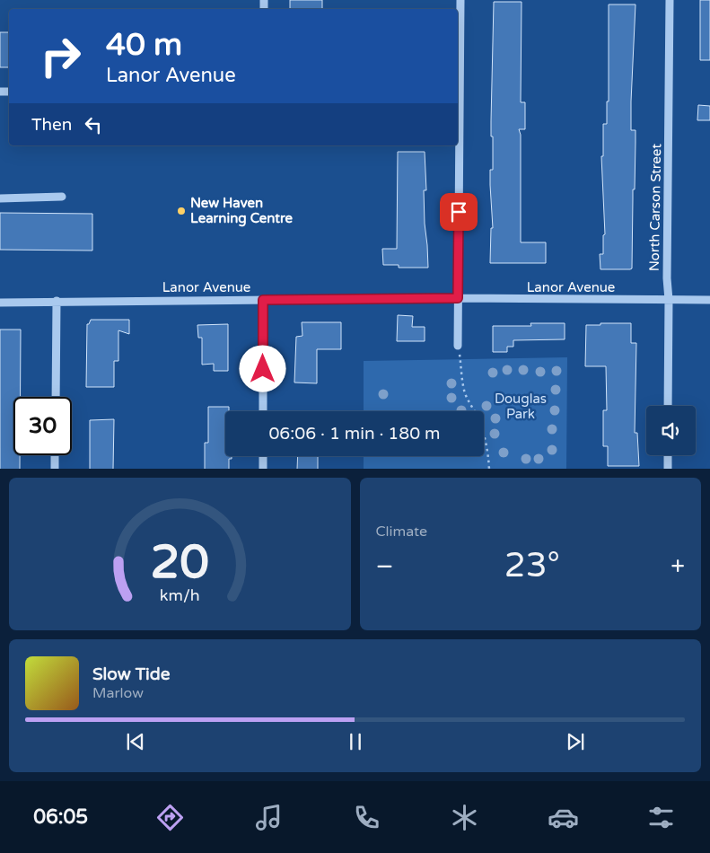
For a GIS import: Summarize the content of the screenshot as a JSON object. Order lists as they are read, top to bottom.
{
  "streets": {
    "street": ["North Carson Street", "Lanor Avenue"]
  },
  "crossings": [
    ["North Carson Street", "Lanor Avenue"]
  ],
  "parks": ["Douglas Park"],
  "places": ["New Haven Learning Centre"],
  "page": {
    "turn": ["40 m", "Lanor Avenue"],
    "then": "Then",
    "limit": "30",
    "trip": "06:06 · 1 min · 180 m",
    "tile": "Climate",
    "heat": ["−", "23°", "+"],
    "song": ["Slow Tide", "Marlow"],
    "tabs": "06:05",
    "gauge": ["20", "km/h"]
  }
}
